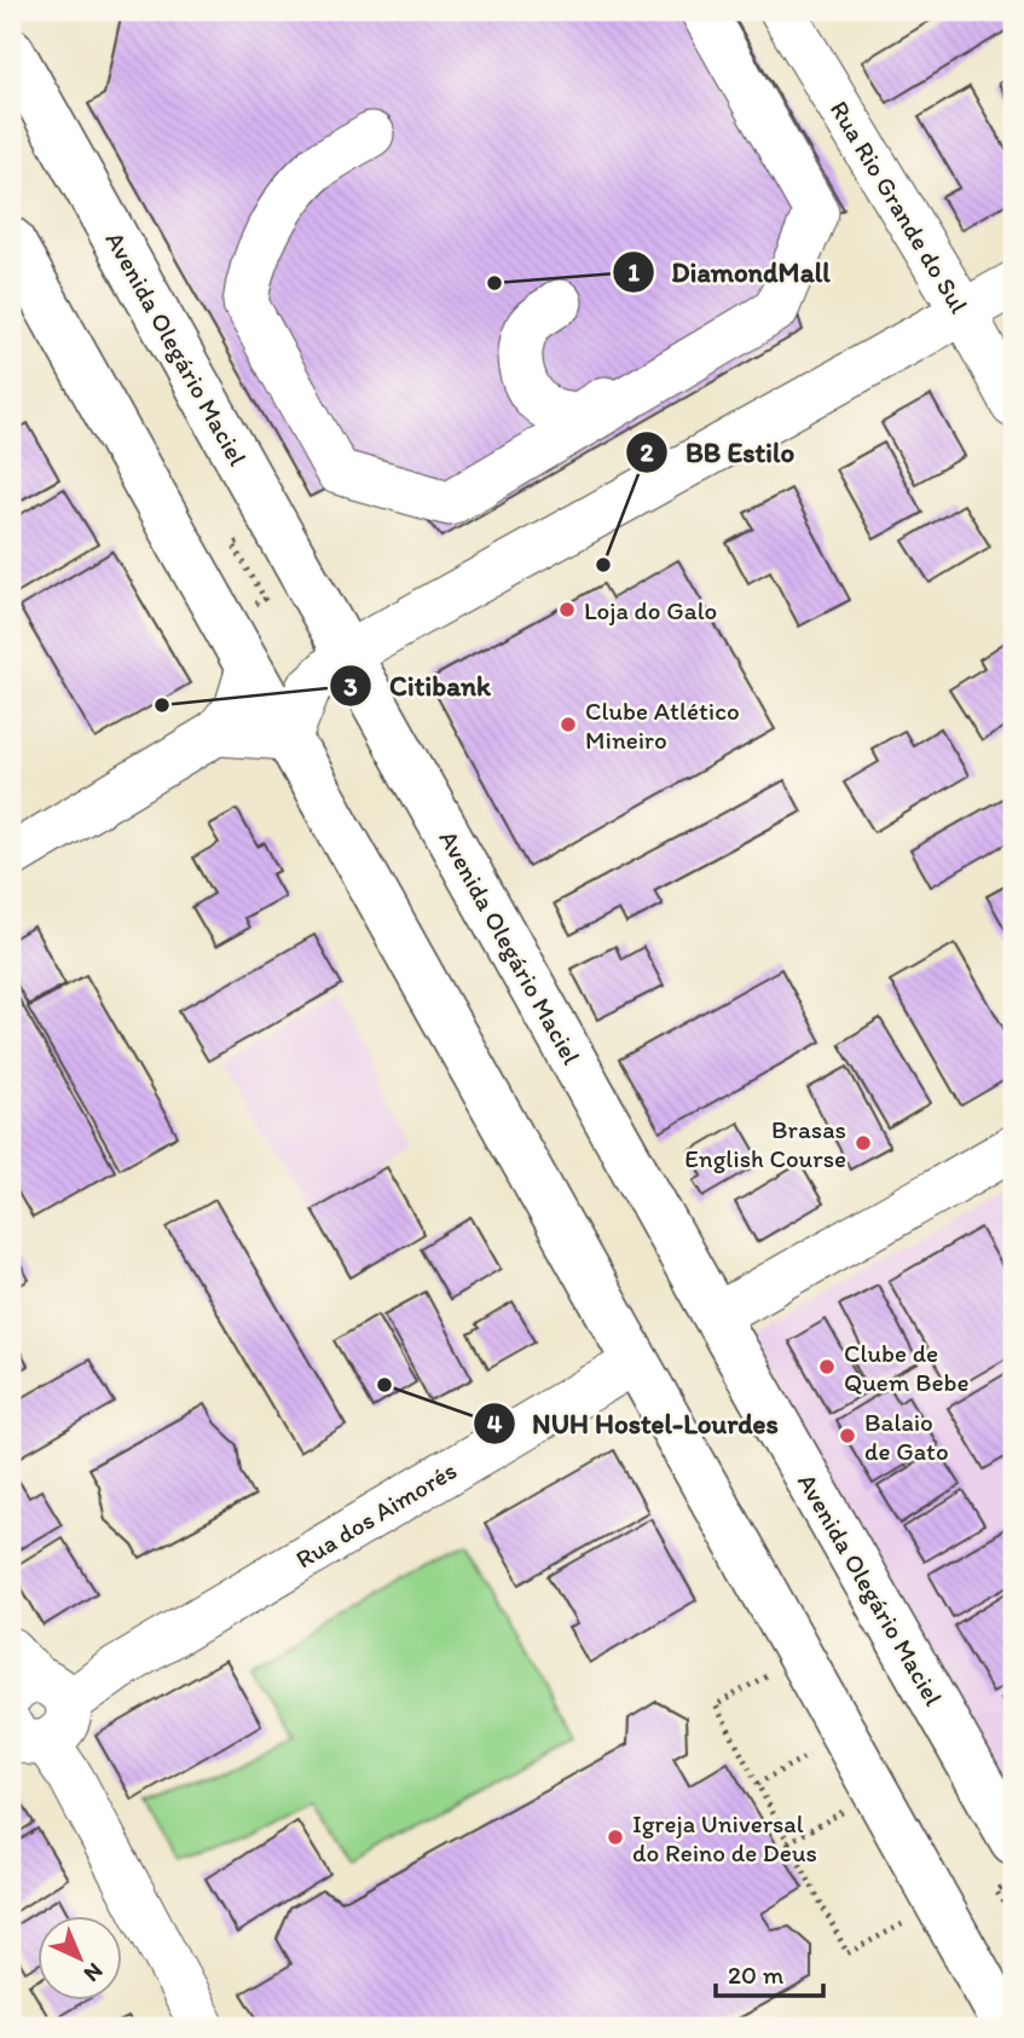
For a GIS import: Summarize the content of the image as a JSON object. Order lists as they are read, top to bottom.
{
  "streets": {
    "main road": ["Avenida Olegário Maciel"],
    "street": ["Rua Rio Grande do Sul", "Rua dos Aimorés"]
  },
  "places": [
    "DiamondMall",
    "BB Estilo",
    "Loja do Galo",
    "Citibank",
    "Clube Atlético Mineiro",
    "Brasas English Course",
    "Clube de Quem Bebe",
    "NUH Hostel-Lourdes",
    "Balaio de Gato",
    "Igreja Universal do Reino de Deus"
  ],
  "scale_bar": "20 m",
  "north": "bottom right"
}
